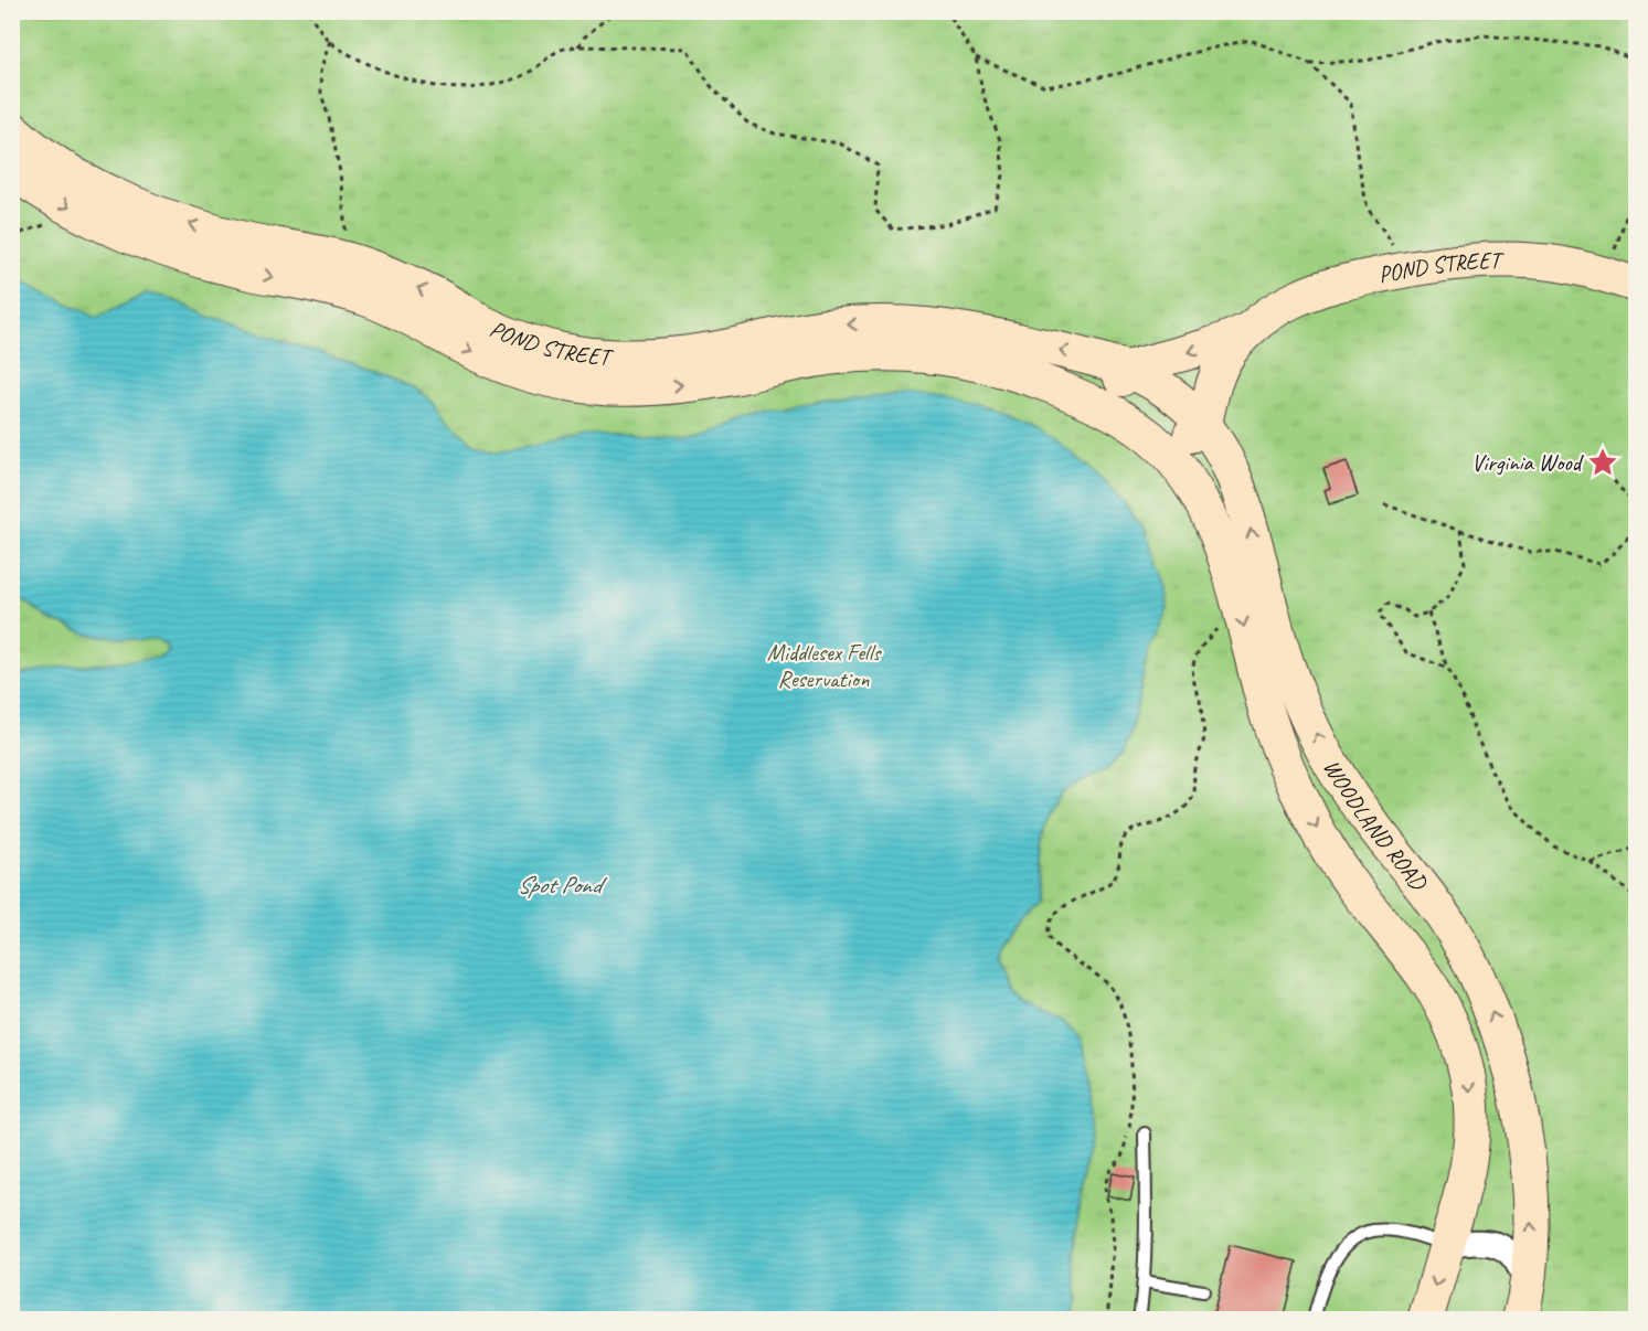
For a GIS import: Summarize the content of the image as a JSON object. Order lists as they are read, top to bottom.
{
  "streets": {
    "main road": ["POND STREET", "WOODLAND ROAD"]
  },
  "crossings": [
    ["POND STREET", "WOODLAND ROAD"]
  ],
  "water": ["Spot Pond"],
  "parks": ["Middlesex Fells Reservation"],
  "places": {
    "place": ["Virginia Wood"]
  }
}
